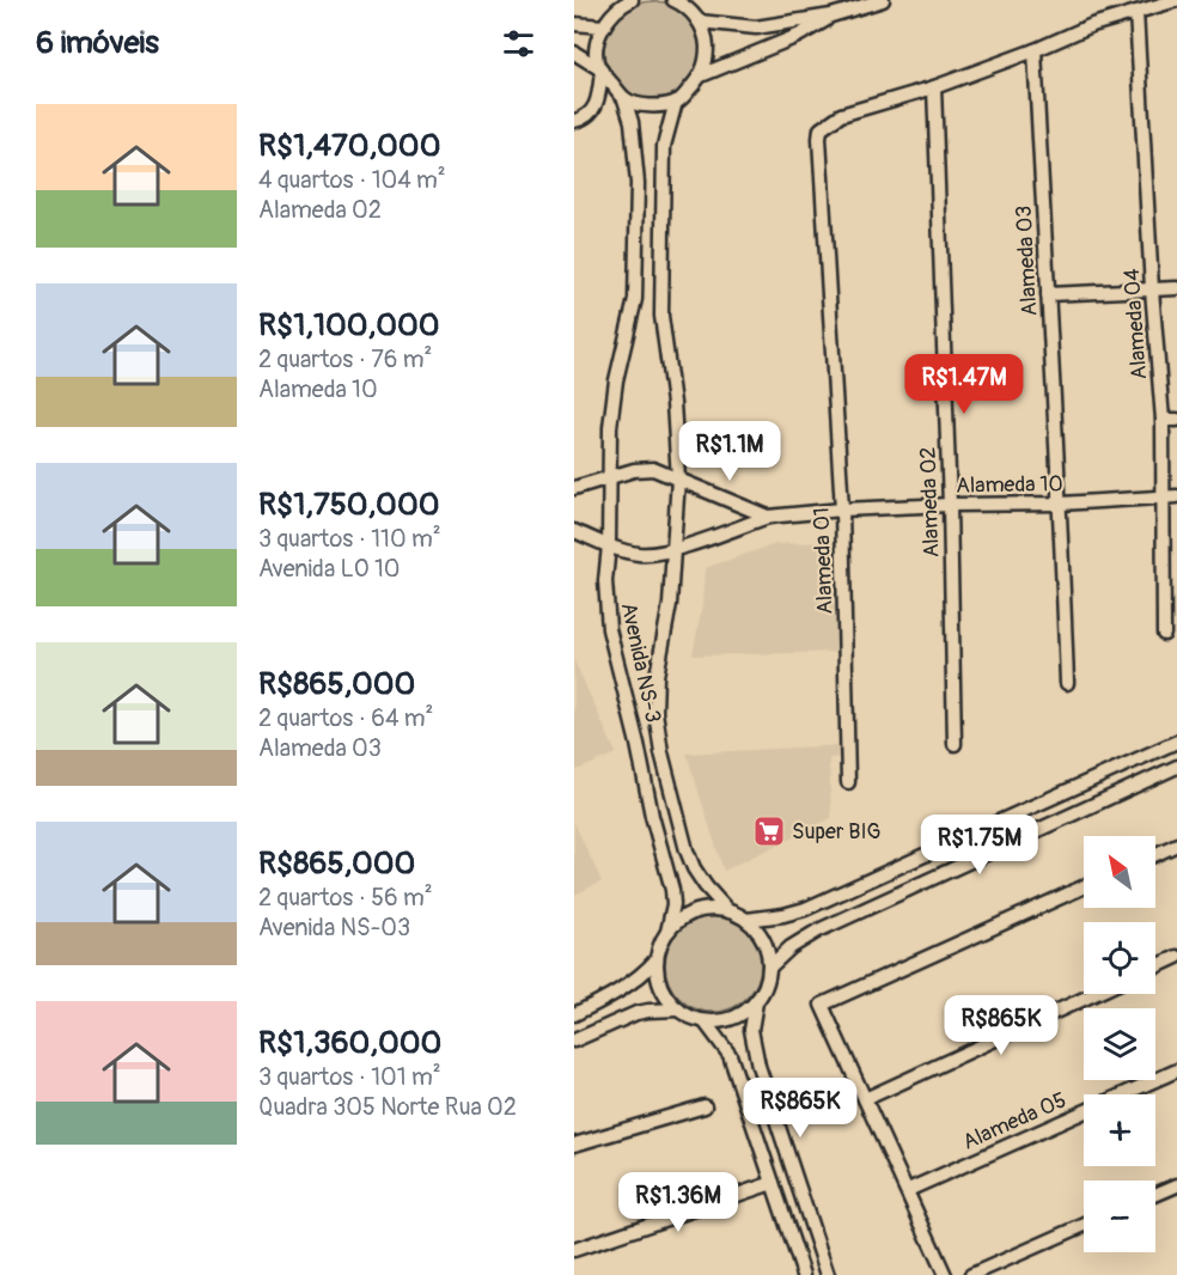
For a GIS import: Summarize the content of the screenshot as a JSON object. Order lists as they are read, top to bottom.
{
  "streets": {
    "street": [
      "Alameda 03",
      "Alameda 04",
      "Alameda 10",
      "Alameda 02",
      "Alameda 01",
      "Avenida NS-3",
      "Alameda 05"
    ]
  },
  "crossings": [
    ["Alameda 03", "Alameda 10"],
    ["Alameda 04", "Alameda 10"],
    ["Alameda 10", "Alameda 02"],
    ["Alameda 10", "Alameda 01"],
    ["Alameda 10", "Avenida NS-3"],
    ["Alameda 02", "Alameda 01"]
  ],
  "places": {
    "supermarket": ["Super BIG"]
  },
  "north": "top left",
  "page": {
    "heading": "6 imóveis",
    "list": [
      {
        "name": "R$1,470,000",
        "note": "4 quartos · 104 m² · Alameda 02"
      },
      {
        "name": "R$1,100,000",
        "note": "2 quartos · 76 m² · Alameda 10"
      },
      {
        "name": "R$1,750,000",
        "note": "3 quartos · 110 m² · Avenida LO 10"
      },
      {
        "name": "R$865,000",
        "note": "2 quartos · 64 m² · Alameda 03"
      },
      {
        "name": "R$865,000",
        "note": "2 quartos · 56 m² · Avenida NS-03"
      },
      {
        "name": "R$1,360,000",
        "note": "3 quartos · 101 m² · Quadra 305 Norte Rua 02"
      }
    ],
    "price": [
      "R$1.47M",
      "R$1.1M",
      "R$1.75M",
      "R$865K",
      "R$865K",
      "R$1.36M"
    ],
    "map_buttons": ["+", "−"]
  }
}
